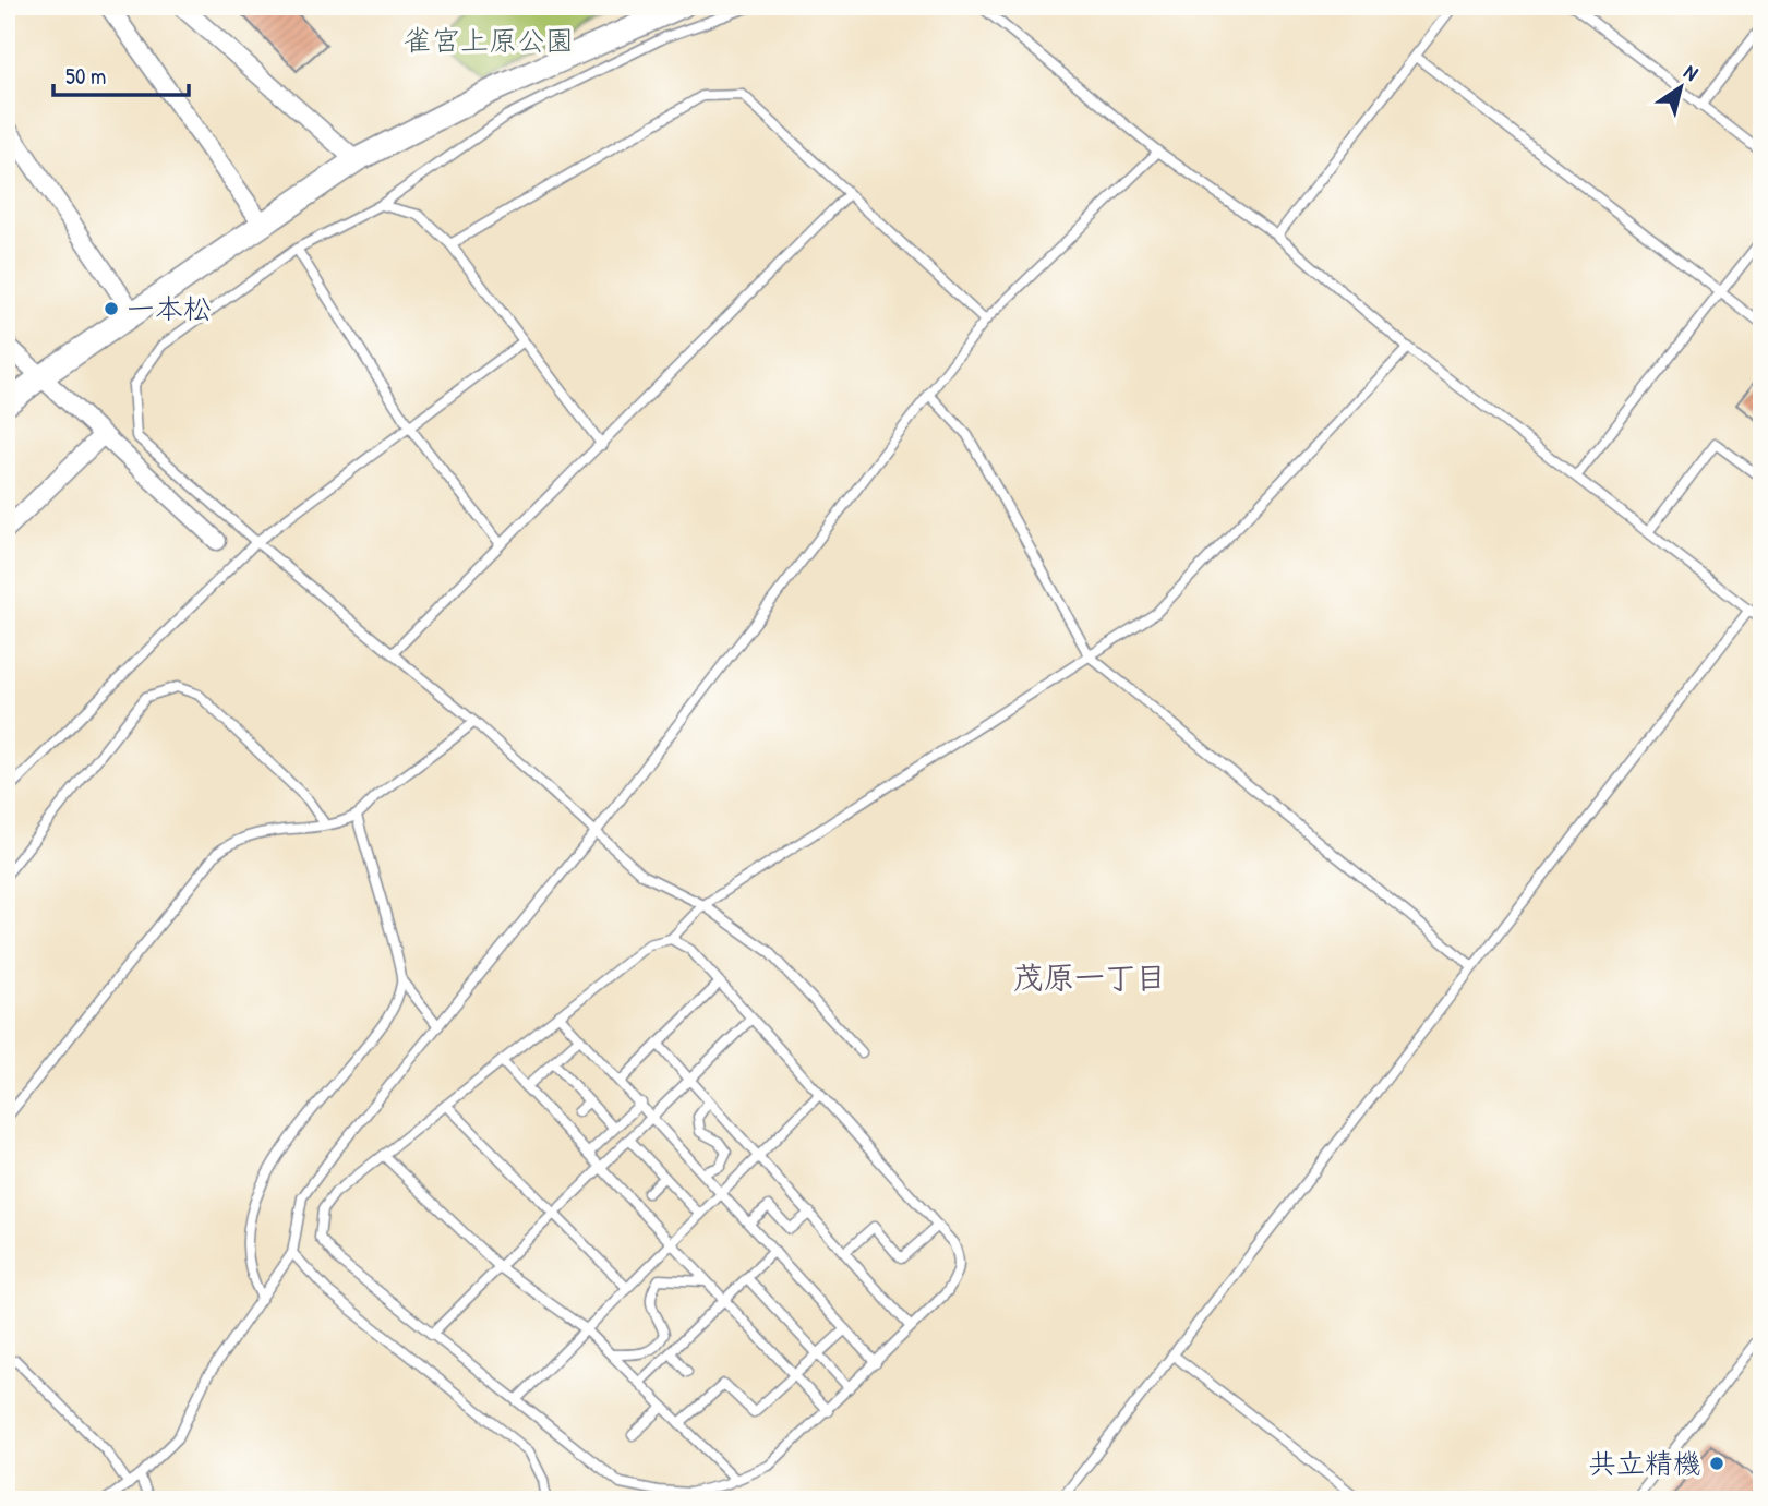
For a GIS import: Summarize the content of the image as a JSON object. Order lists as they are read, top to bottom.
{
  "districts": ["茂原一丁目"],
  "parks": ["雀宮上原公園"],
  "places": ["一本松", "共立精機"],
  "scale_bar": "50 m",
  "north": "top right"
}
